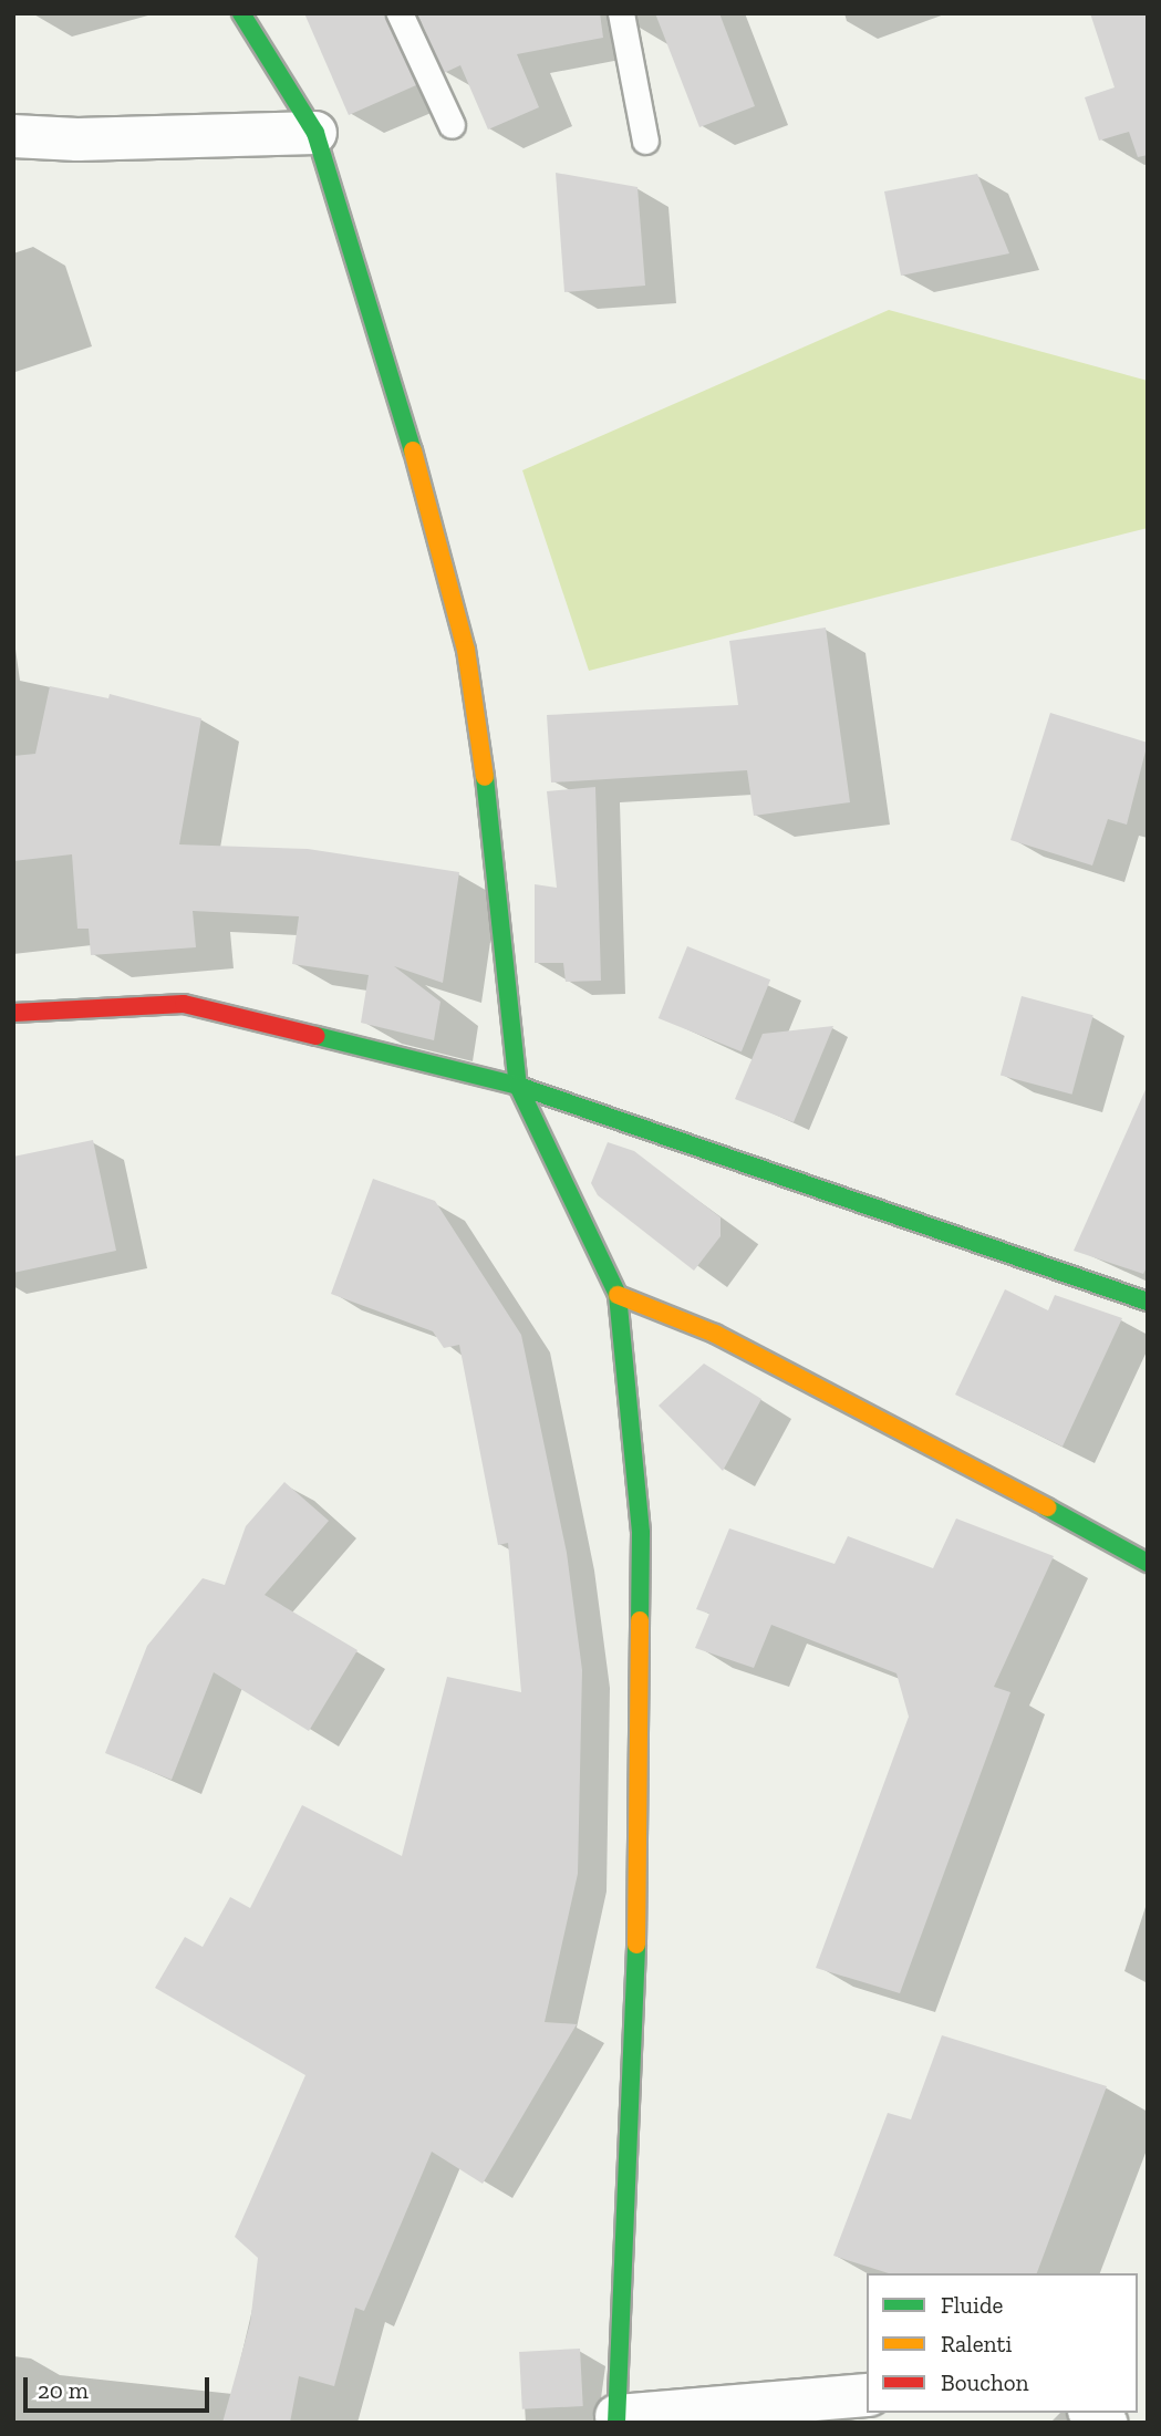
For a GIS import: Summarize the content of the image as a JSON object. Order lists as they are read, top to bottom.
{
  "legend": ["Fluide", "Ralenti", "Bouchon"],
  "scale_bar": "20 m"
}
